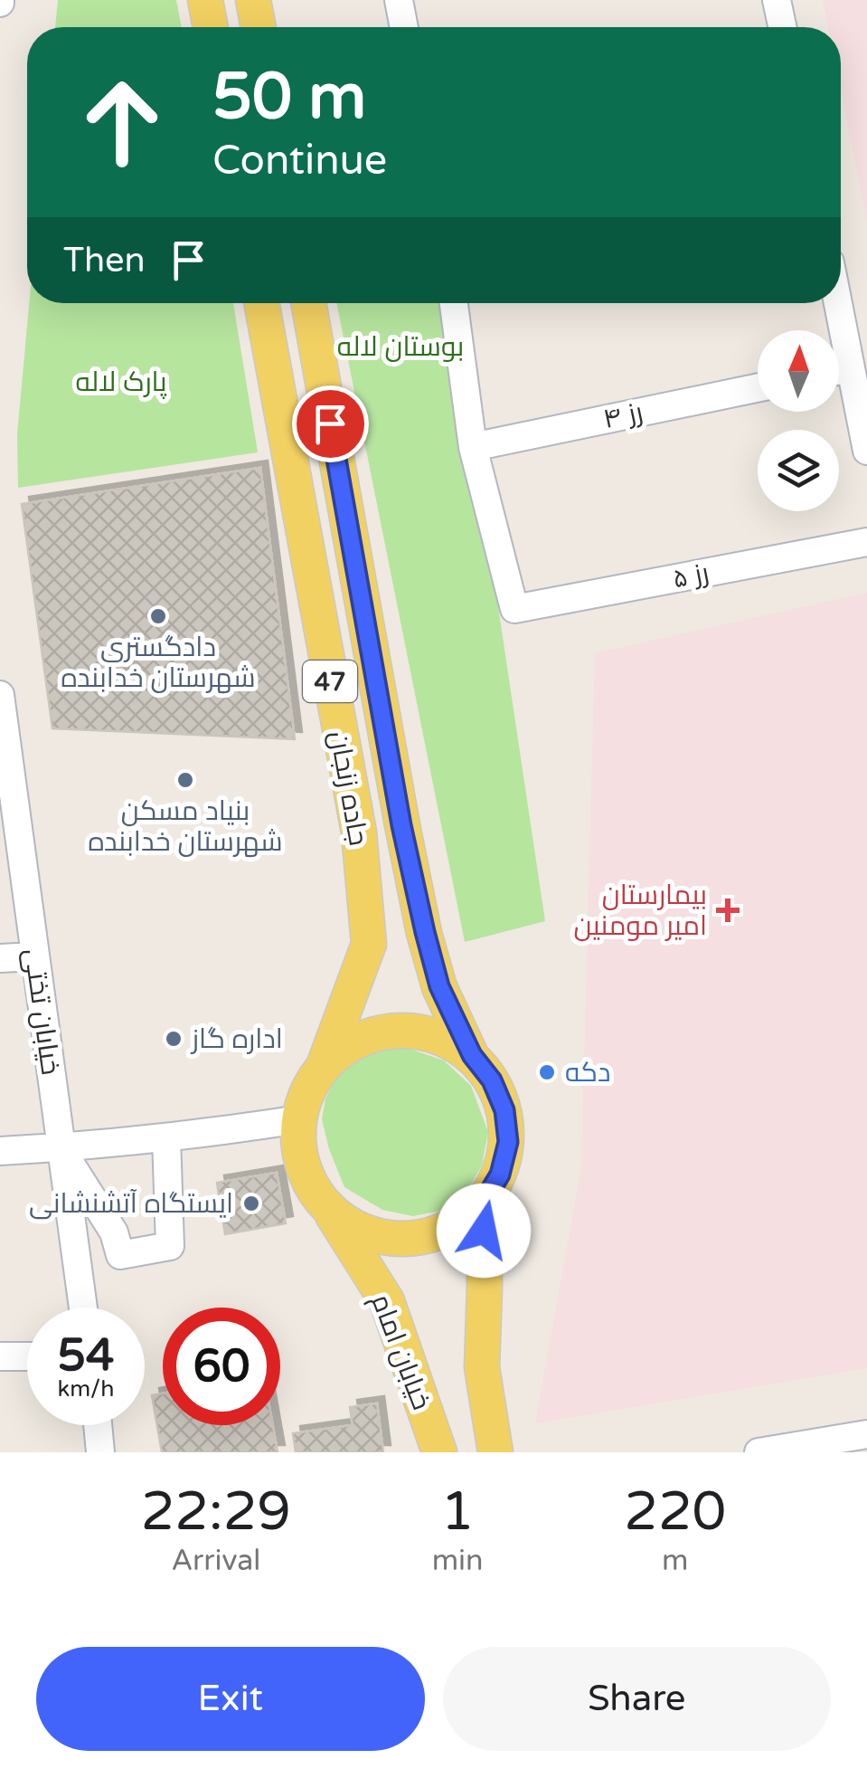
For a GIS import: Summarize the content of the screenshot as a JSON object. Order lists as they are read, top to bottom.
{
  "streets": {
    "main road": ["47", "جاده زنجان", "خیابان امام"],
    "street": ["رز ۴", "رز ۵", "خیابان تختی"]
  },
  "crossings": [
    ["رز ۴", "رز ۵"],
    ["47", "جاده زنجان"],
    ["47", "خیابان امام"],
    ["جاده زنجان", "خیابان امام"]
  ],
  "parks": ["بوستان لاله", "پارک لاله"],
  "places": {
    "other": [
      "دادگستری شهرستان خدابنده",
      "بنیاد مسکن شهرستان خدابنده",
      "اداره گاز",
      "دکه",
      "ایستگاه آتشنشانی"
    ],
    "health": ["بیمارستان امیر مومنین"]
  },
  "north": "top",
  "page": {
    "turn": ["50 m", "Continue"],
    "then": "Then",
    "speed": "54 km/h",
    "limit": "60",
    "eta": [
      "22:29",
      "Arrival",
      "1",
      "min",
      "220",
      "m"
    ],
    "buttons": ["Exit", "Share"]
  }
}
